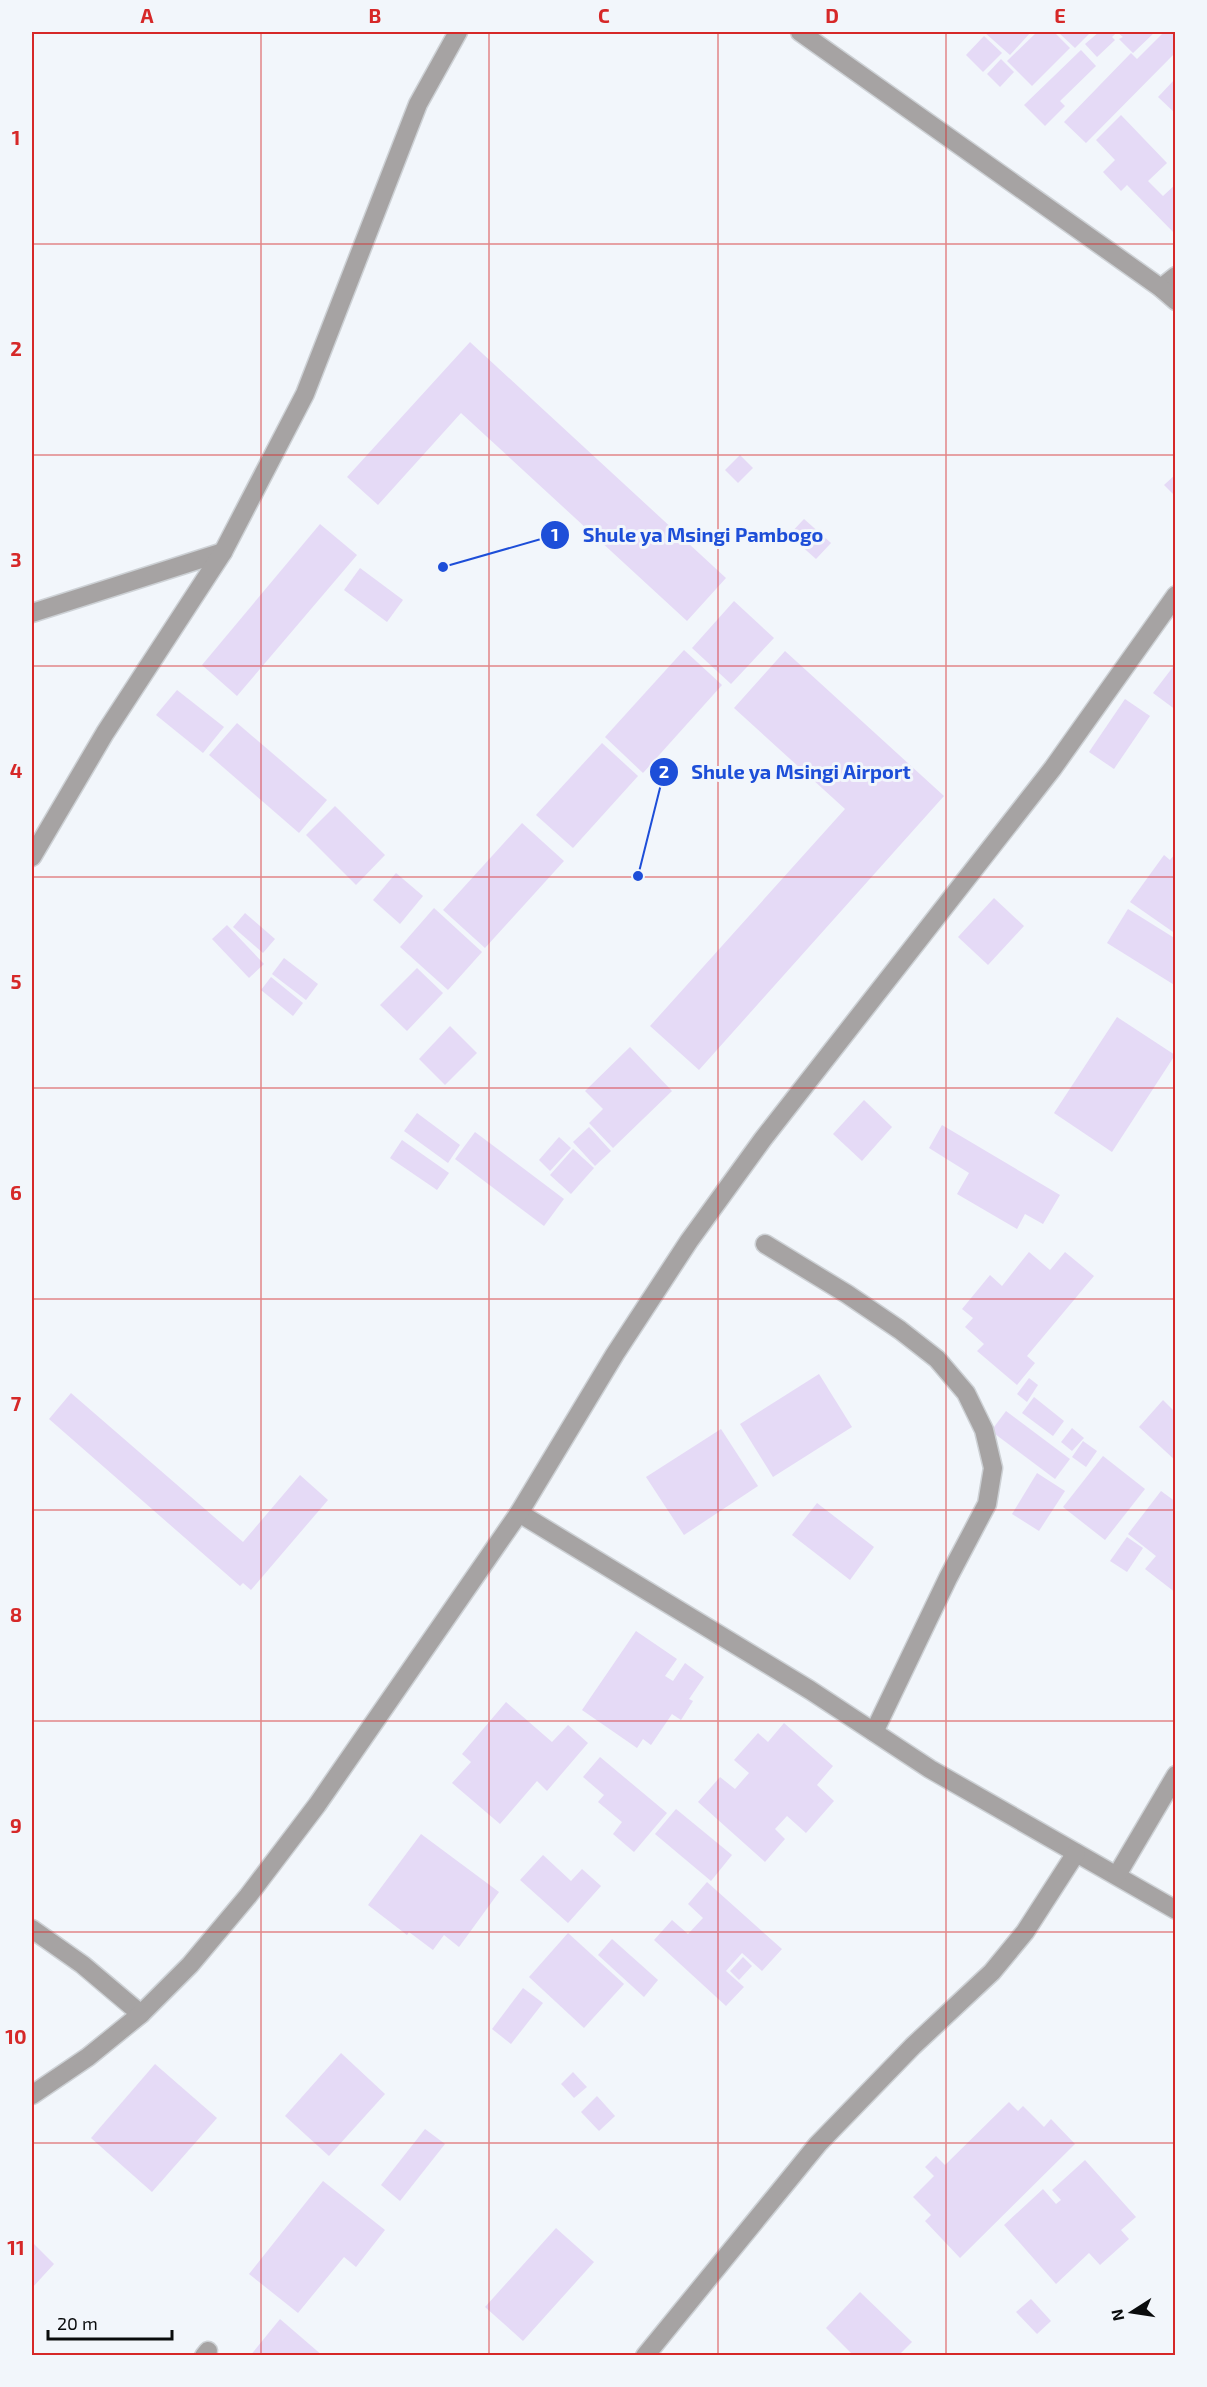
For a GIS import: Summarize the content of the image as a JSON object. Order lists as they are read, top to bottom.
{
  "places": ["Shule ya Msingi Pambogo", "Shule ya Msingi Airport"],
  "scale_bar": "20 m",
  "north": "left",
  "grid": {
    "columns": [
      "A",
      "B",
      "C",
      "D",
      "E"
    ],
    "rows": [
      "1",
      "2",
      "3",
      "4",
      "5",
      "6",
      "7",
      "8",
      "9",
      "10",
      "11"
    ]
  }
}
